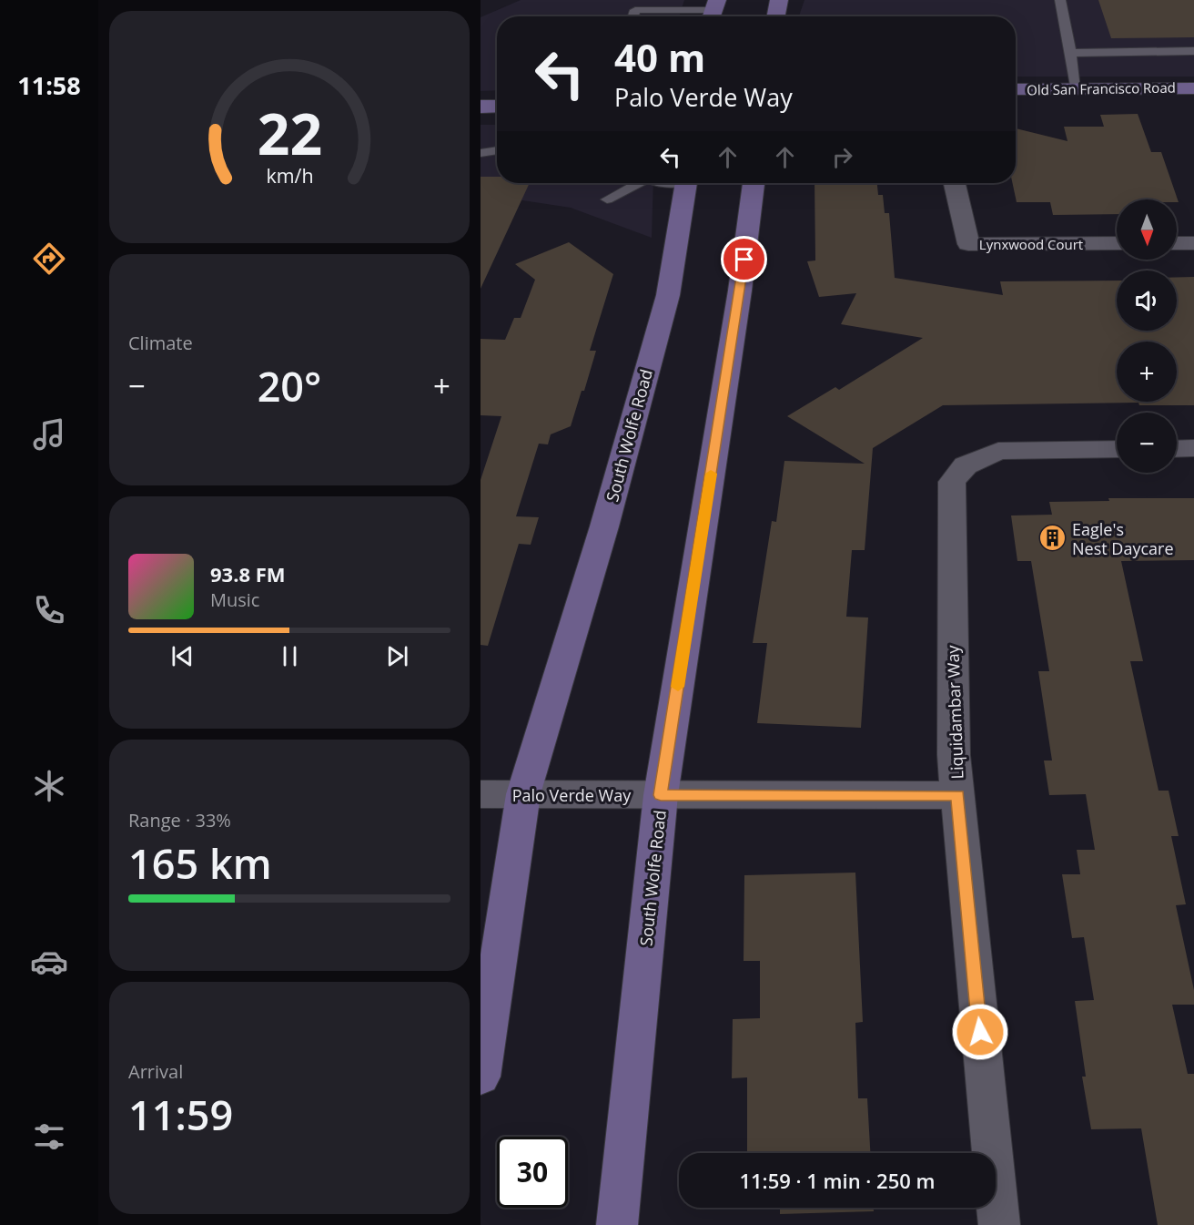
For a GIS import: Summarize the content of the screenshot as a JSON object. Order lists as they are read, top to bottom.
{
  "streets": {
    "main road": ["Old San Francisco Road", "South Wolfe Road"],
    "street": ["Lynxwood Court", "Liquidambar Way", "Palo Verde Way"]
  },
  "crossings": [
    ["South Wolfe Road", "Palo Verde Way"],
    ["Liquidambar Way", "Palo Verde Way"]
  ],
  "places": {
    "building": ["Eagle's Nest Daycare"]
  },
  "north": "bottom",
  "page": {
    "tabs": "11:58",
    "turn": ["40 m", "Palo Verde Way"],
    "map_buttons": ["+", "−"],
    "tile": [
      "Climate",
      ["Range · 33%", "165 km"],
      ["Arrival", "11:59"]
    ],
    "heat": ["−", "20°", "+"],
    "song": ["93.8 FM", "Music"],
    "limit": "30",
    "trip": "11:59 · 1 min · 250 m",
    "gauge": ["22", "km/h"]
  }
}
